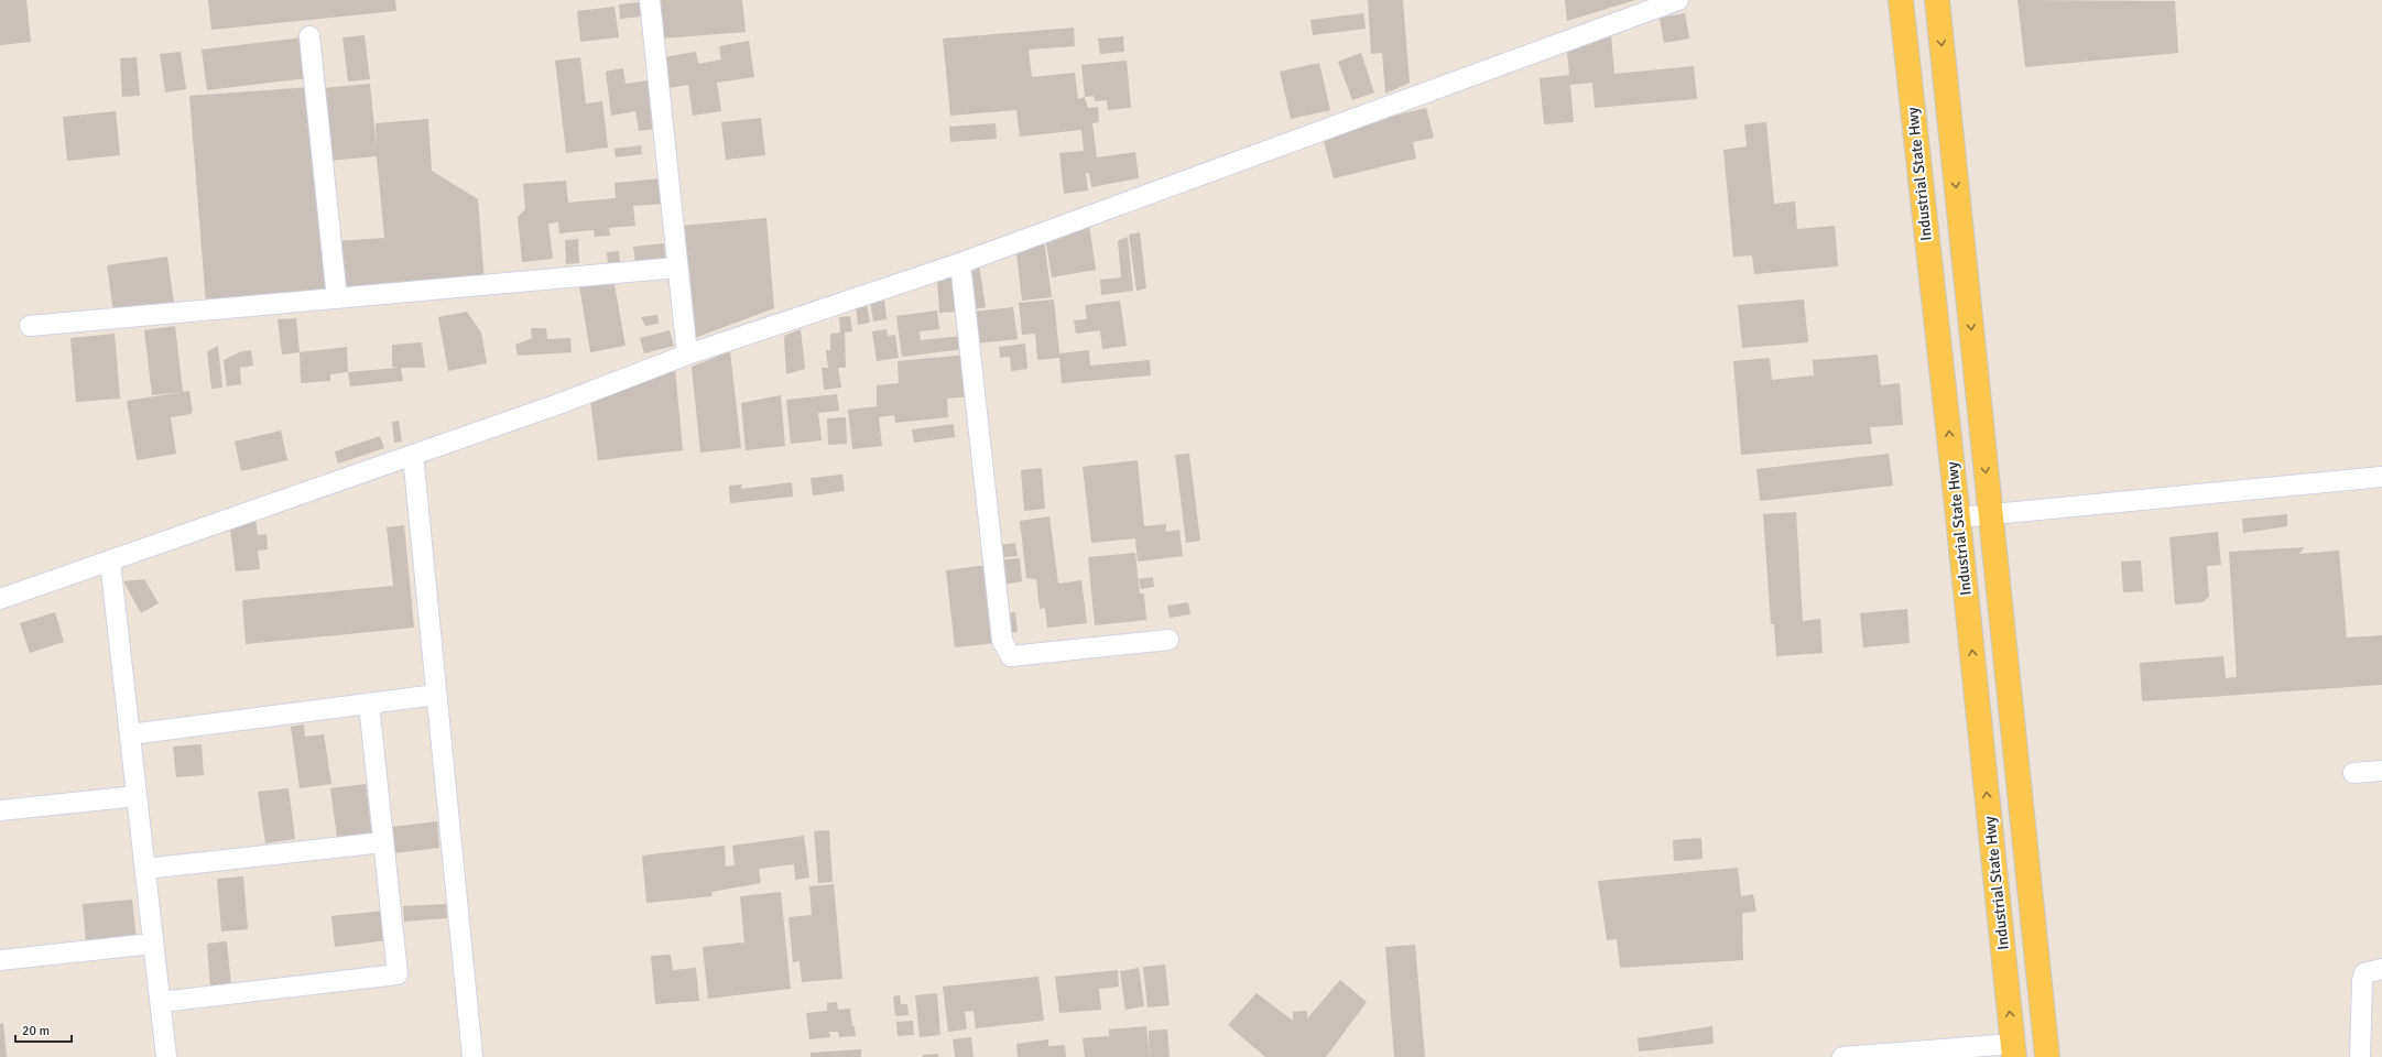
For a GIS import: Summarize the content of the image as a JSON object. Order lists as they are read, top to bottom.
{
  "streets": {
    "main road": ["Industrial State Hwy"]
  },
  "scale_bar": "20 m"
}
